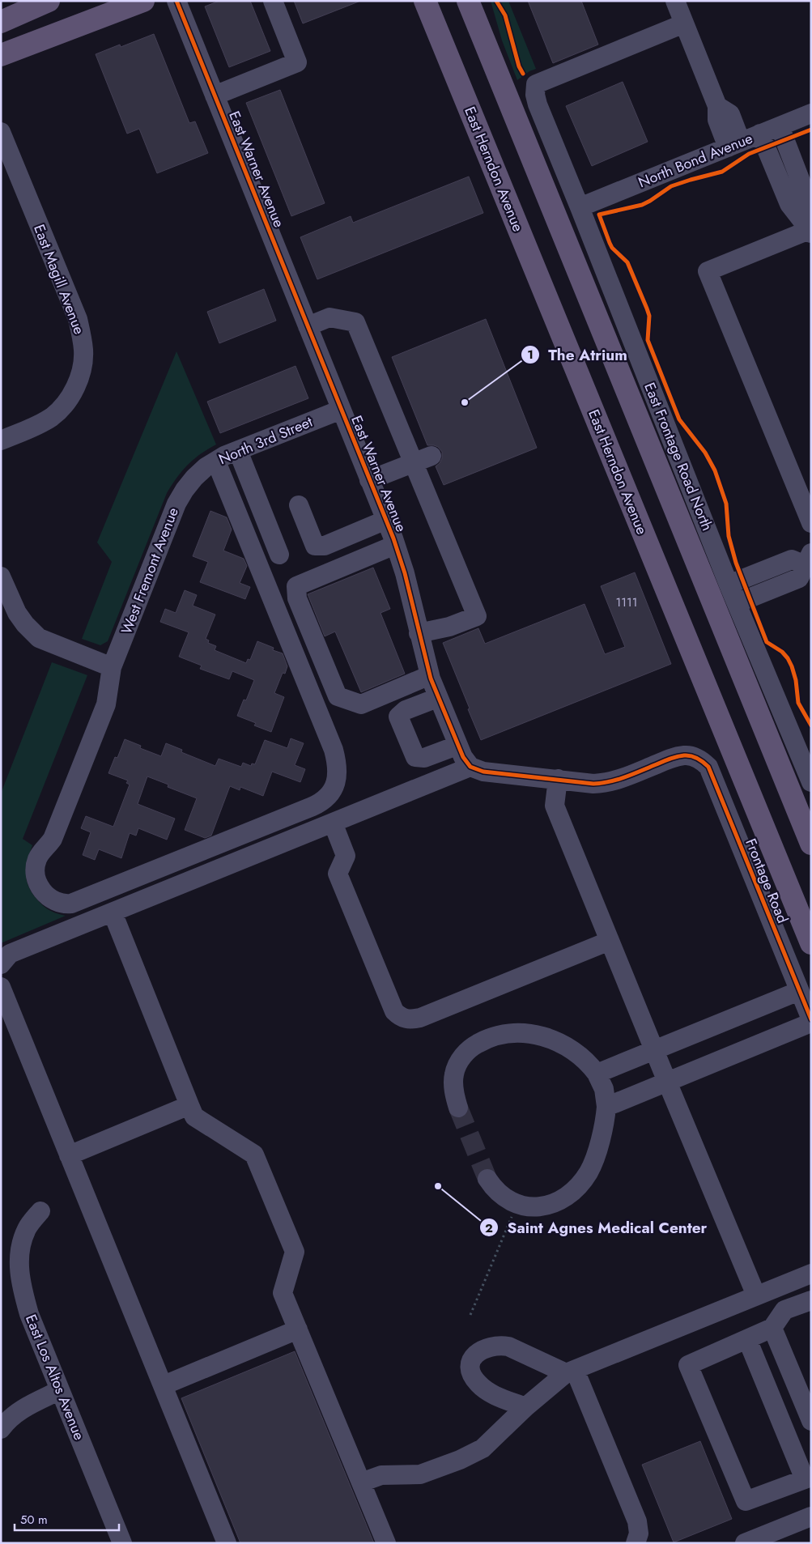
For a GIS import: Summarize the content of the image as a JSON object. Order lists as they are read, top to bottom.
{
  "streets": {
    "main road": ["East Herndon Avenue"],
    "street": [
      "North Bond Avenue",
      "East Warner Avenue",
      "East Magill Avenue",
      "North 3rd Street",
      "East Frontage Road North",
      "West Fremont Avenue",
      "Frontage Road",
      "East Los Altos Avenue"
    ]
  },
  "crossings": [
    ["North Bond Avenue", "East Frontage Road North"],
    ["East Warner Avenue", "North 3rd Street"],
    ["North 3rd Street", "West Fremont Avenue"]
  ],
  "places": ["The Atrium", "Saint Agnes Medical Center"],
  "house_numbers": ["1111"],
  "scale_bar": "50 m"
}
